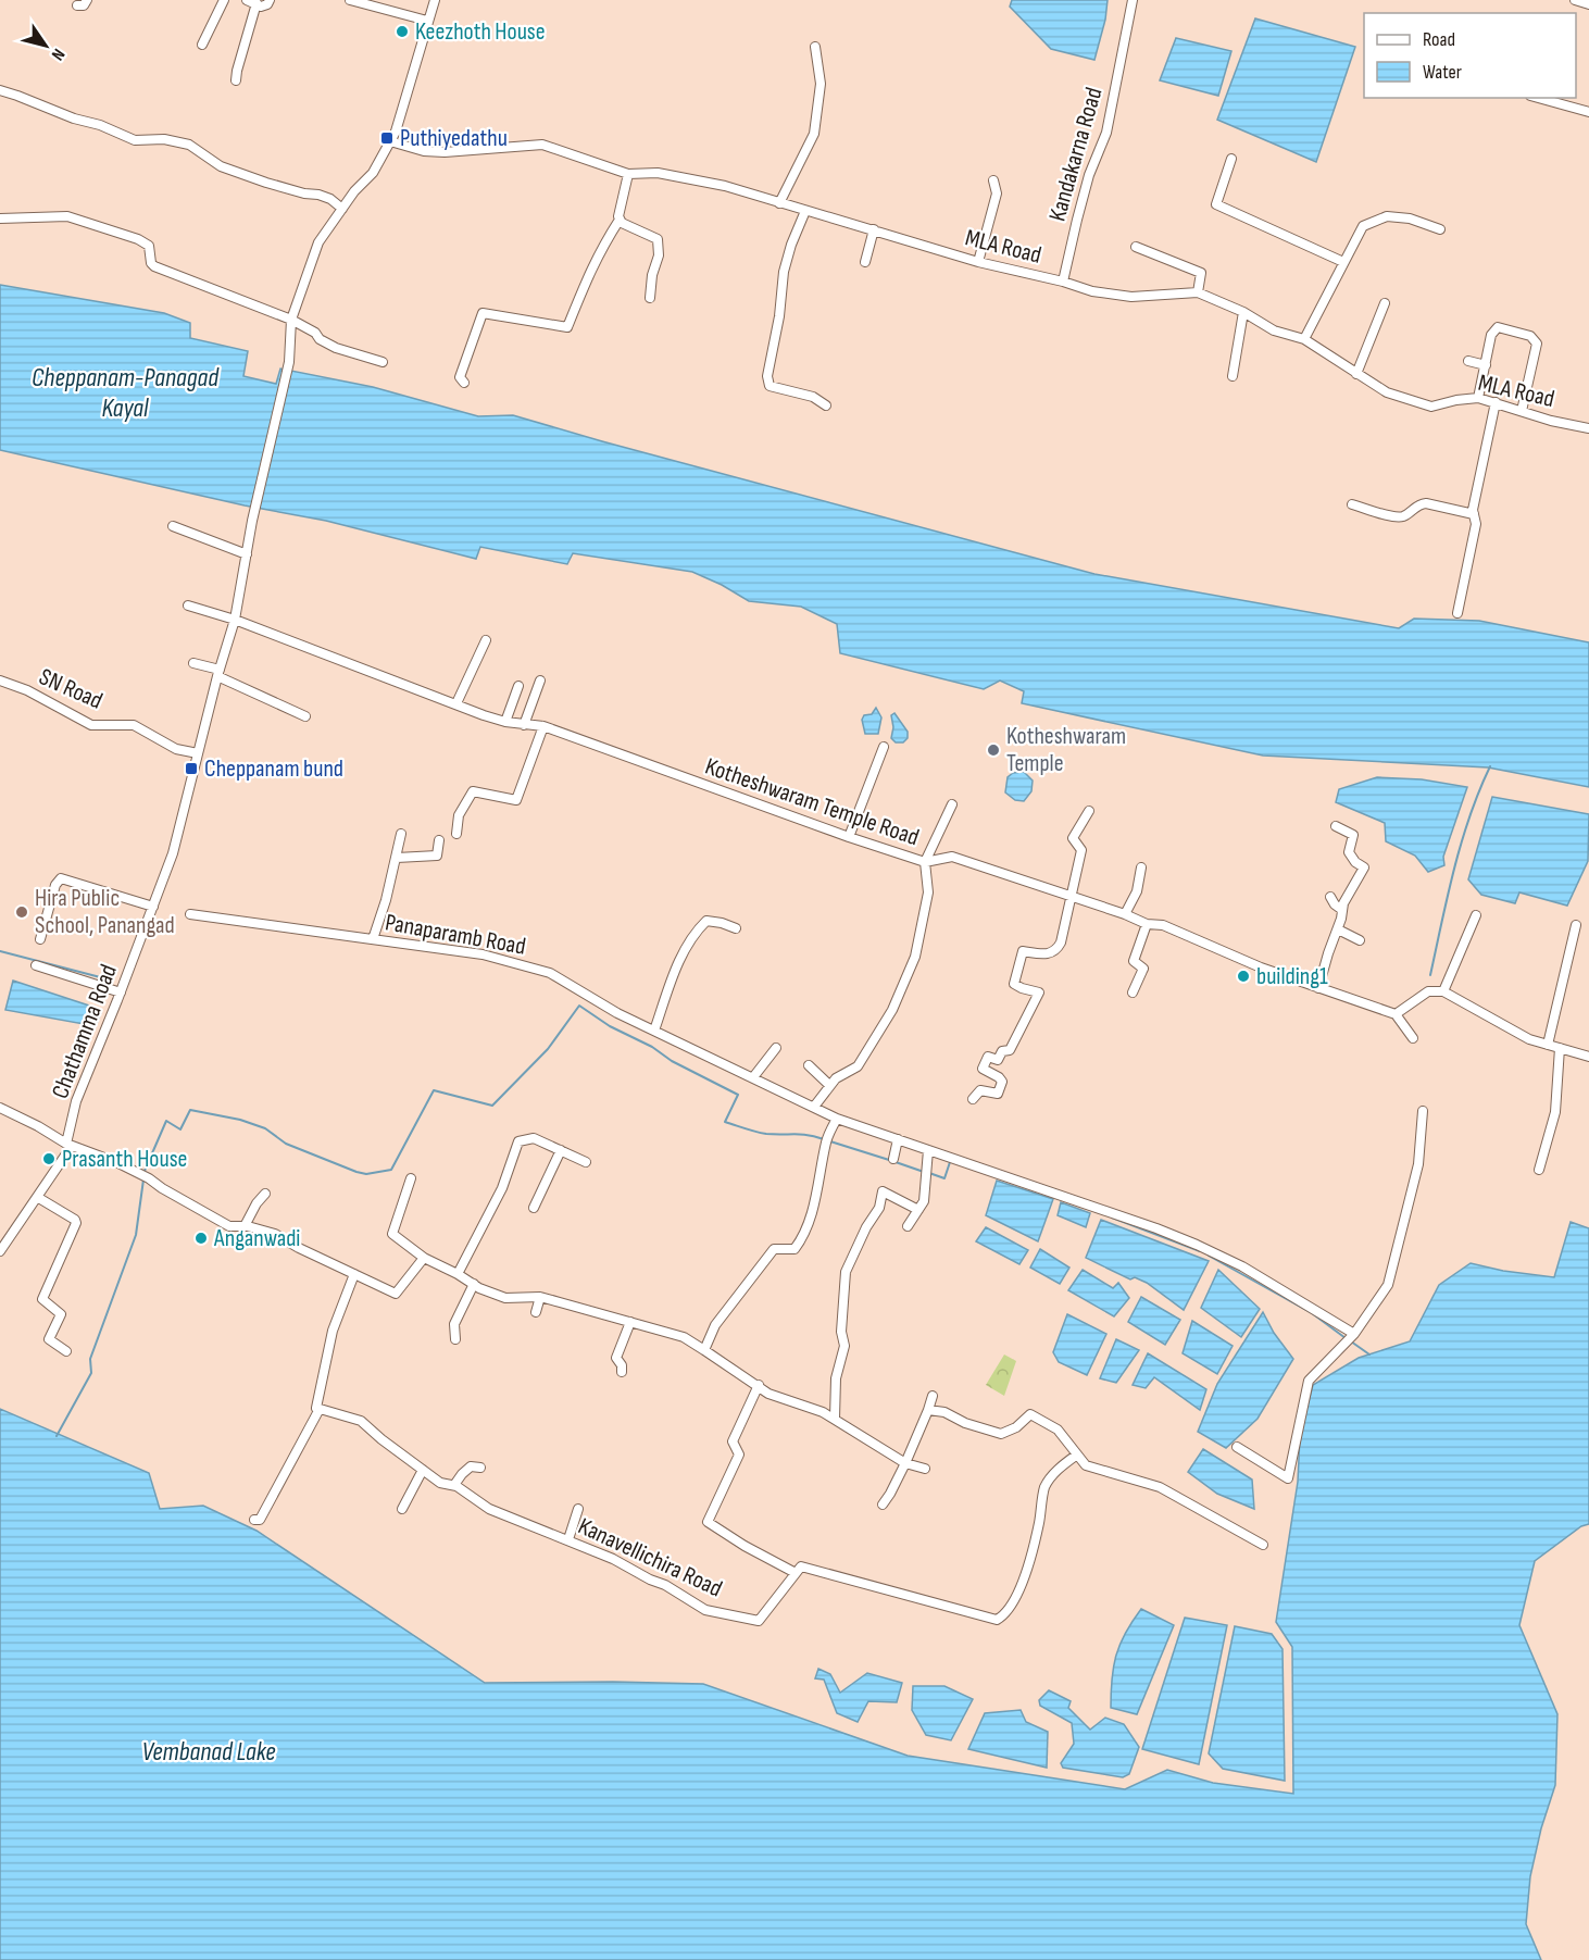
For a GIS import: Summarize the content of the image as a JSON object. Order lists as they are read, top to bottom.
{
  "streets": {
    "street": [
      "Kandakarna Road",
      "MLA Road",
      "SN Road",
      "Kotheshwaram Temple Road",
      "Panaparamb Road",
      "Chathamma Road",
      "Kanavellichira Road"
    ]
  },
  "crossings": [
    ["Kandakarna Road", "MLA Road"],
    ["MLA Road", "Chathamma Road"],
    ["SN Road", "Chathamma Road"],
    ["Kotheshwaram Temple Road", "Chathamma Road"]
  ],
  "water": ["Cheppanam-Panagad Kayal", "Vembanad Lake"],
  "places": {
    "other": [
      "Keezhoth House",
      "Kotheshwaram Temple",
      "Hira Public School, Panangad",
      "building1",
      "Prasanth House",
      "Anganwadi"
    ],
    "transit": ["Puthiyedathu", "Cheppanam bund"]
  },
  "legend": ["Road", "Water"],
  "north": "bottom right"
}
